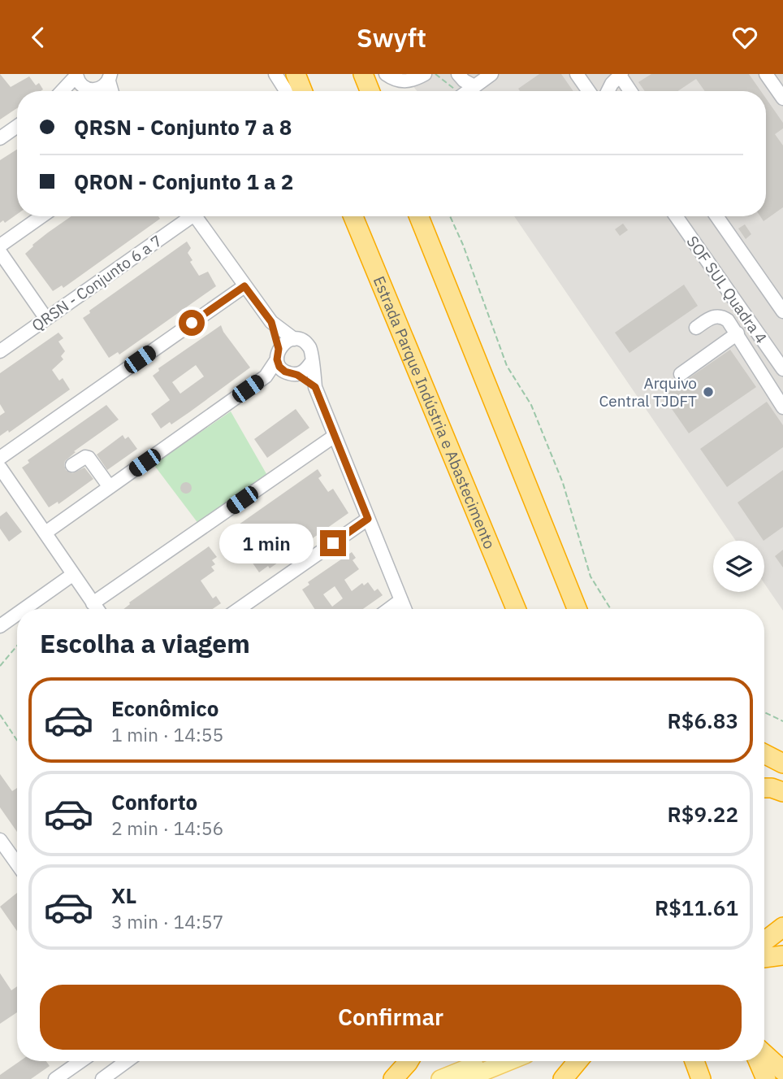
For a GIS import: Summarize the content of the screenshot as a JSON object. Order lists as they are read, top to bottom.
{
  "streets": {
    "highway": ["Estrada Parque Indústria e Abastecimento"],
    "street": ["QRSN - Conjunto 6 a 7", "SOF SUL Quadra 4"]
  },
  "places": ["Arquivo Central TJDFT"],
  "page": {
    "header": "Swyft",
    "banner": ["QRSN - Conjunto 7 a 8", "QRON - Conjunto 1 a 2"],
    "bubble": "1 min",
    "heading": "Escolha a viagem",
    "list": [
      {
        "name": "Econômico",
        "note": "1 min · 14:55",
        "value": "R$6.83"
      },
      {
        "name": "Conforto",
        "note": "2 min · 14:56",
        "value": "R$9.22"
      },
      {
        "name": "XL",
        "note": "3 min · 14:57",
        "value": "R$11.61"
      }
    ],
    "buttons": "Confirmar"
  }
}
